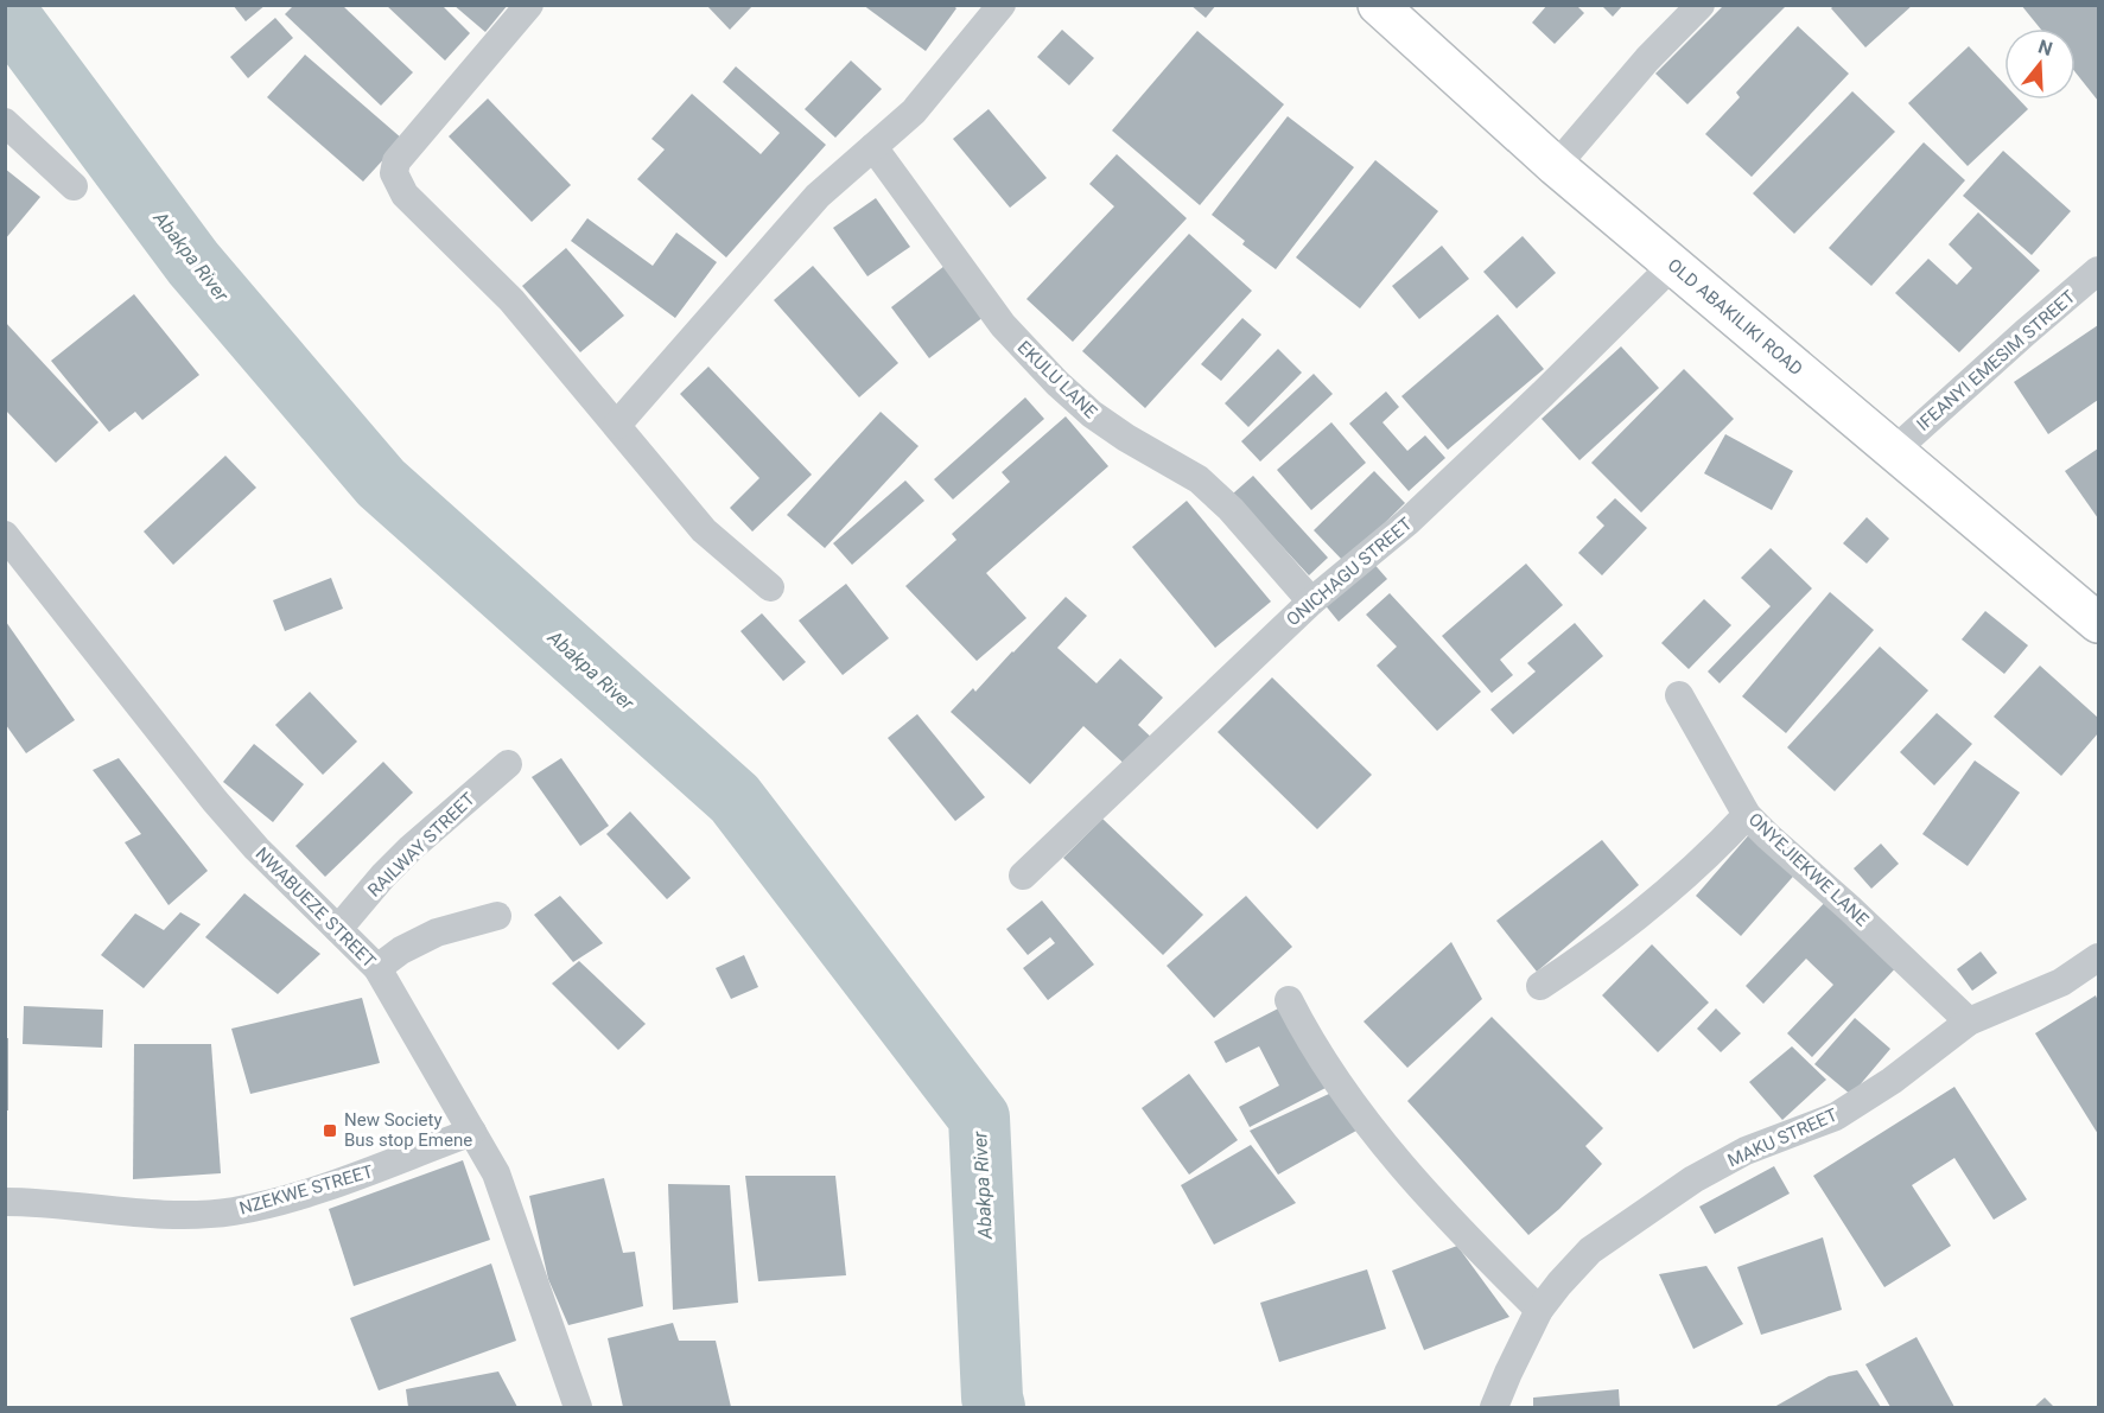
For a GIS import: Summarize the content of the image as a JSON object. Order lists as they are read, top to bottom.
{
  "streets": {
    "main road": ["OLD ABAKILIKI ROAD"],
    "street": [
      "IFEANYI EMESIM STREET",
      "EKULU LANE",
      "ONICHAGU STREET",
      "RAILWAY STREET",
      "ONYEJIEKWE LANE",
      "NWABUEZE STREET",
      "MAKU STREET",
      "NZEKWE STREET"
    ]
  },
  "crossings": [
    ["OLD ABAKILIKI ROAD", "IFEANYI EMESIM STREET"],
    ["OLD ABAKILIKI ROAD", "ONICHAGU STREET"],
    ["EKULU LANE", "ONICHAGU STREET"],
    ["RAILWAY STREET", "NWABUEZE STREET"],
    ["ONYEJIEKWE LANE", "MAKU STREET"],
    ["NWABUEZE STREET", "NZEKWE STREET"]
  ],
  "water": ["Abakpa River"],
  "places": {
    "transit": ["New Society Bus stop Emene"]
  },
  "north": "top"
}
